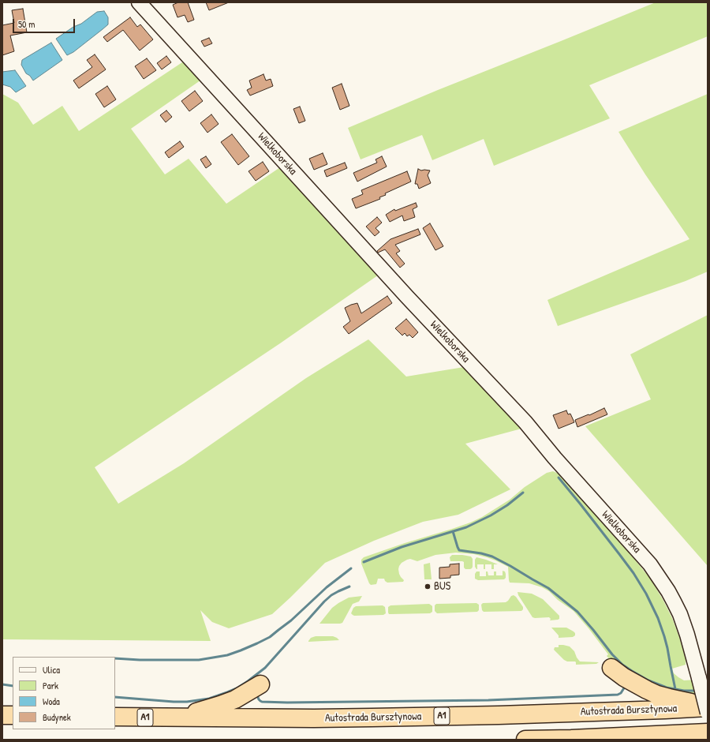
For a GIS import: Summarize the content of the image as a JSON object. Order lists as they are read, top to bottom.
{
  "streets": {
    "highway": ["Autostrada Bursztynowa", "A1"],
    "street": ["Wielkoborska"]
  },
  "places": ["BUS"],
  "legend": [
    "Ulica",
    "Park",
    "Woda",
    "Budynek"
  ],
  "scale_bar": "50 m"
}
